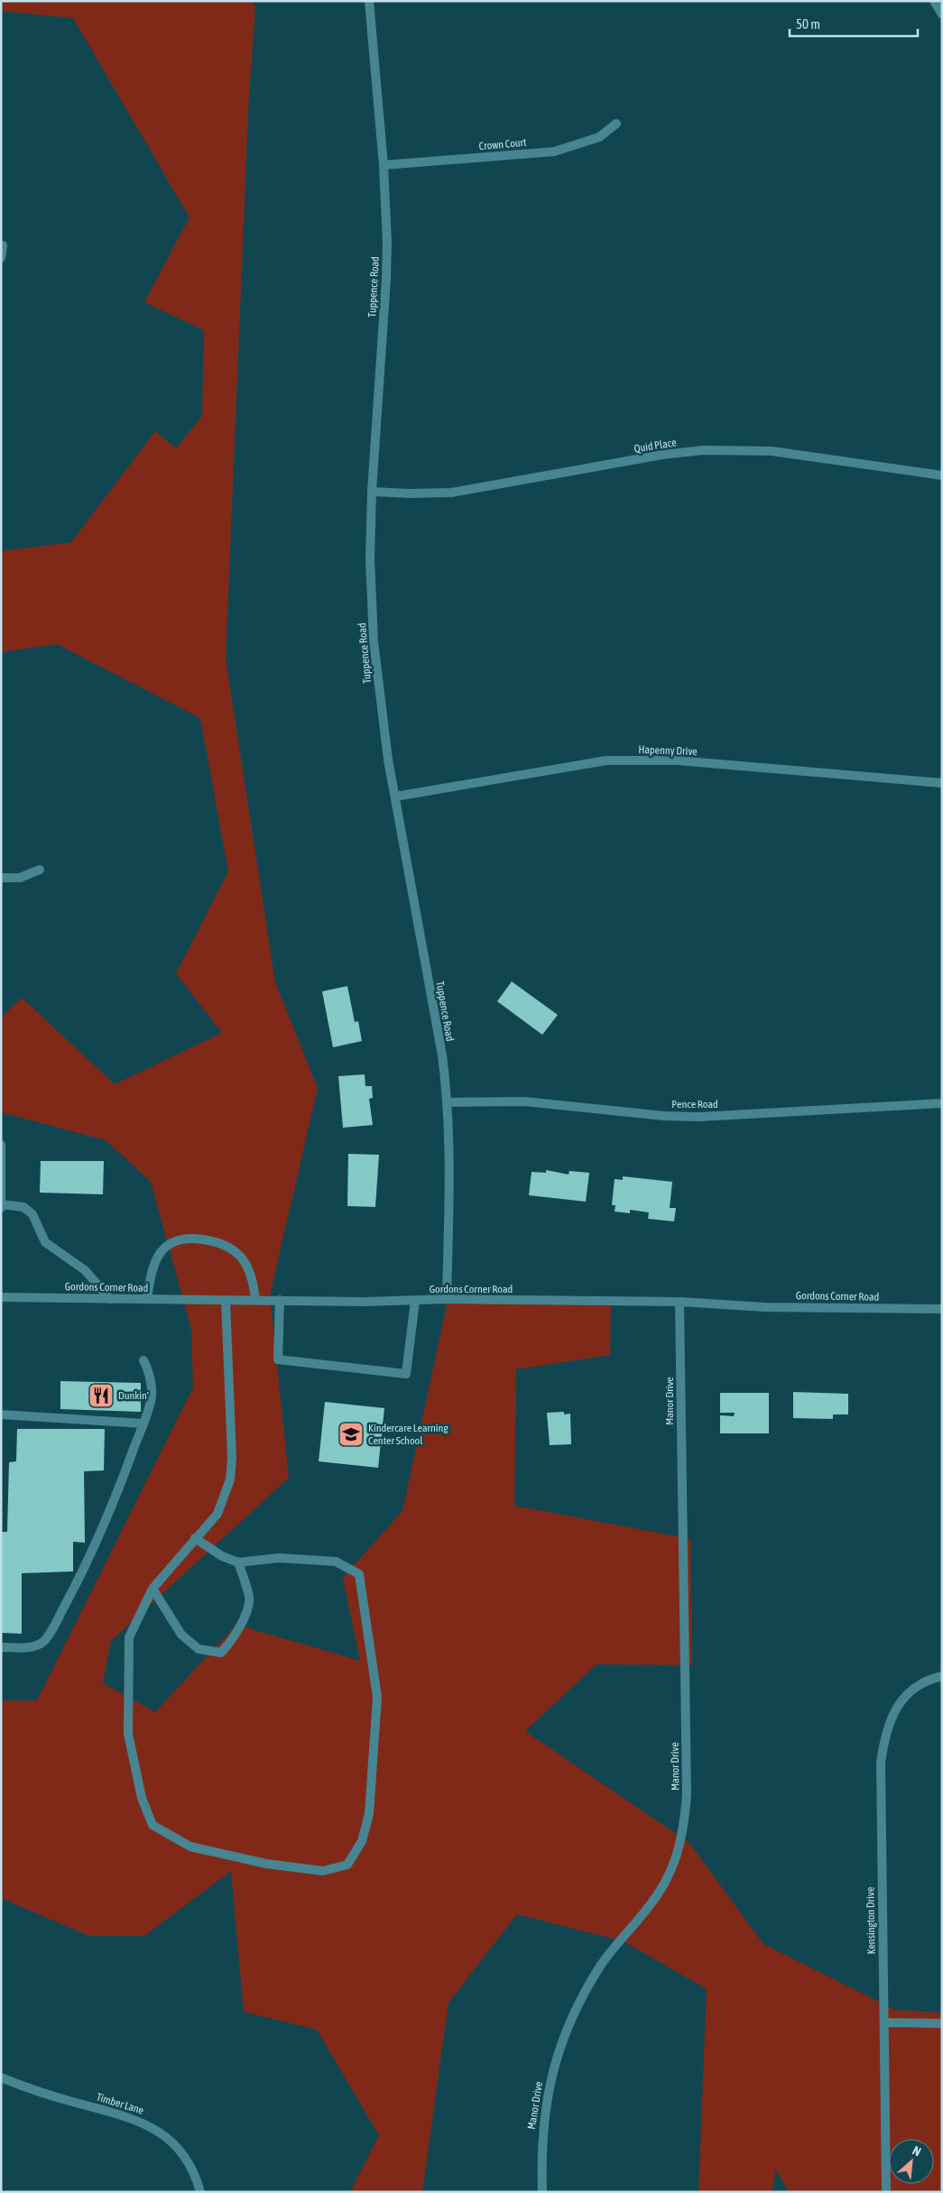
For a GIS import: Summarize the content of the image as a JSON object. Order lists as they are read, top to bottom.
{
  "streets": {
    "street": [
      "Crown Court",
      "Tuppence Road",
      "Quid Place",
      "Hapenny Drive",
      "Pence Road",
      "Gordons Corner Road",
      "Manor Drive",
      "Kensington Drive",
      "Timber Lane"
    ]
  },
  "crossings": [
    ["Crown Court", "Tuppence Road"],
    ["Tuppence Road", "Quid Place"],
    ["Tuppence Road", "Hapenny Drive"],
    ["Tuppence Road", "Pence Road"],
    ["Tuppence Road", "Gordons Corner Road"],
    ["Gordons Corner Road", "Manor Drive"]
  ],
  "places": {
    "restaurant": ["Dunkin'"],
    "school or university": ["Kindercare Learning Center School"]
  },
  "scale_bar": "50 m",
  "north": "top right"
}
